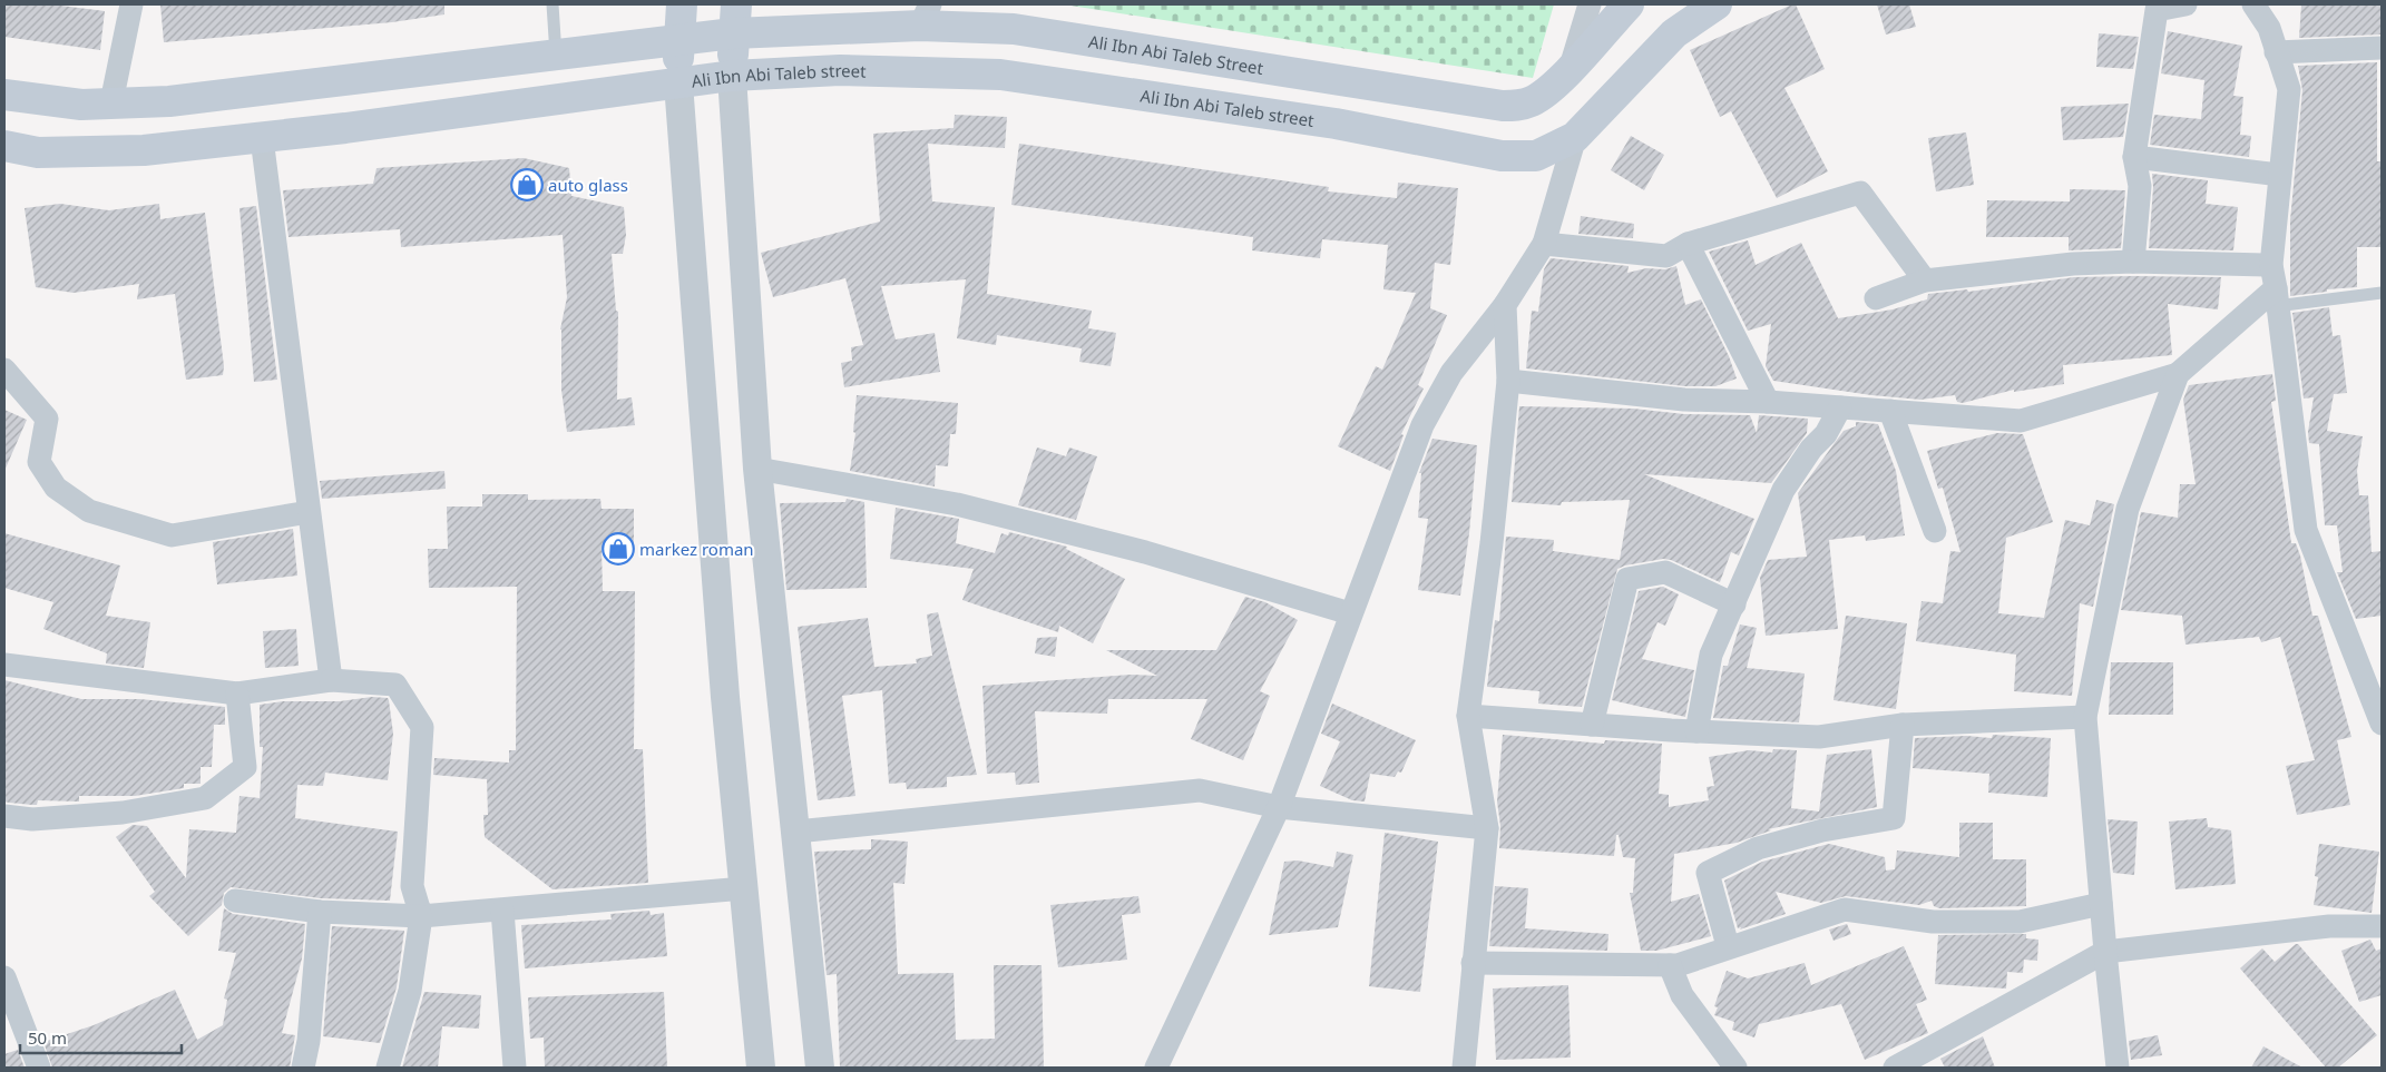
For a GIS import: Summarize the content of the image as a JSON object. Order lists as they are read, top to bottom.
{
  "streets": {
    "main road": ["Ali Ibn Abi Taleb Street", "Ali Ibn Abi Taleb street"]
  },
  "places": {
    "shop": ["auto glass", "markez roman"]
  },
  "scale_bar": "50 m"
}
